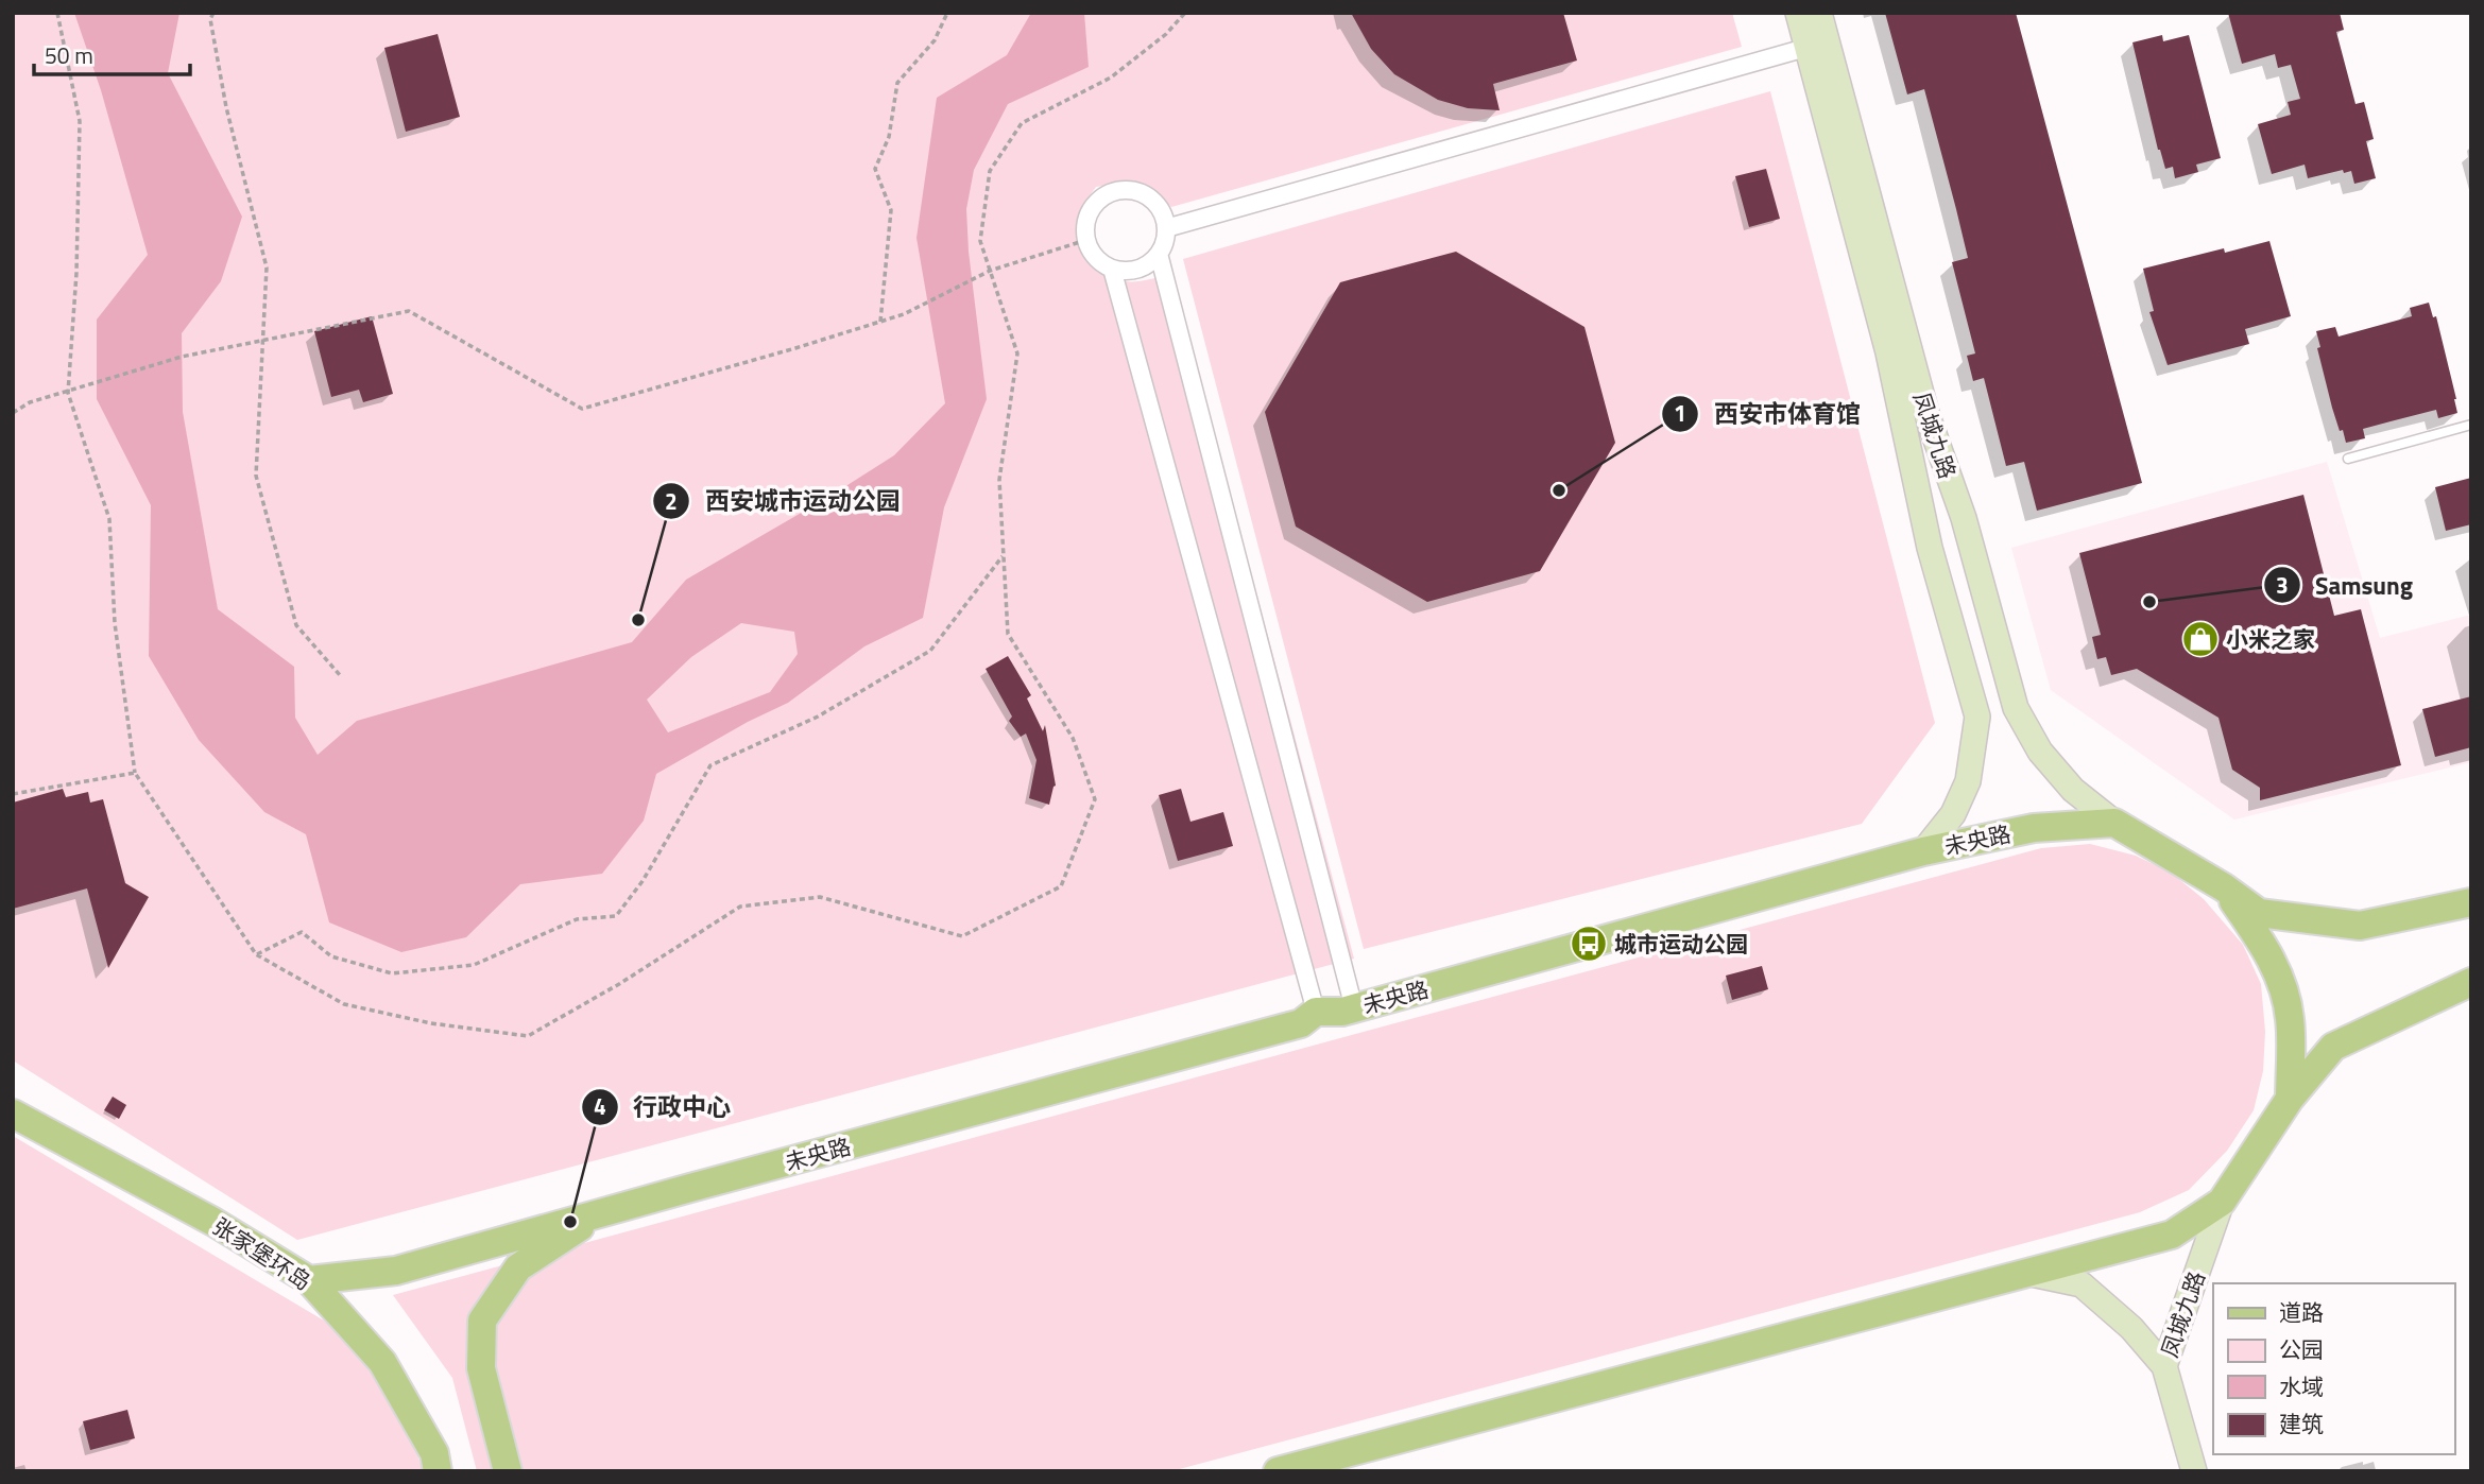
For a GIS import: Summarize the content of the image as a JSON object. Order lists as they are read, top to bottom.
{
  "streets": {
    "main road": ["未央路", "张家堡环岛"],
    "street": ["凤城九路"]
  },
  "crossings": [
    ["凤城九路", "未央路"],
    ["未央路", "张家堡环岛"]
  ],
  "places": {
    "other": [
      "西安市体育馆",
      "Samsung",
      "西安城市运动公园",
      "行政中心"
    ],
    "shop": ["小米之家"],
    "bus stop": ["城市运动公园"]
  },
  "legend": [
    "道路",
    "公园",
    "水域",
    "建筑"
  ],
  "scale_bar": "50 m"
}
